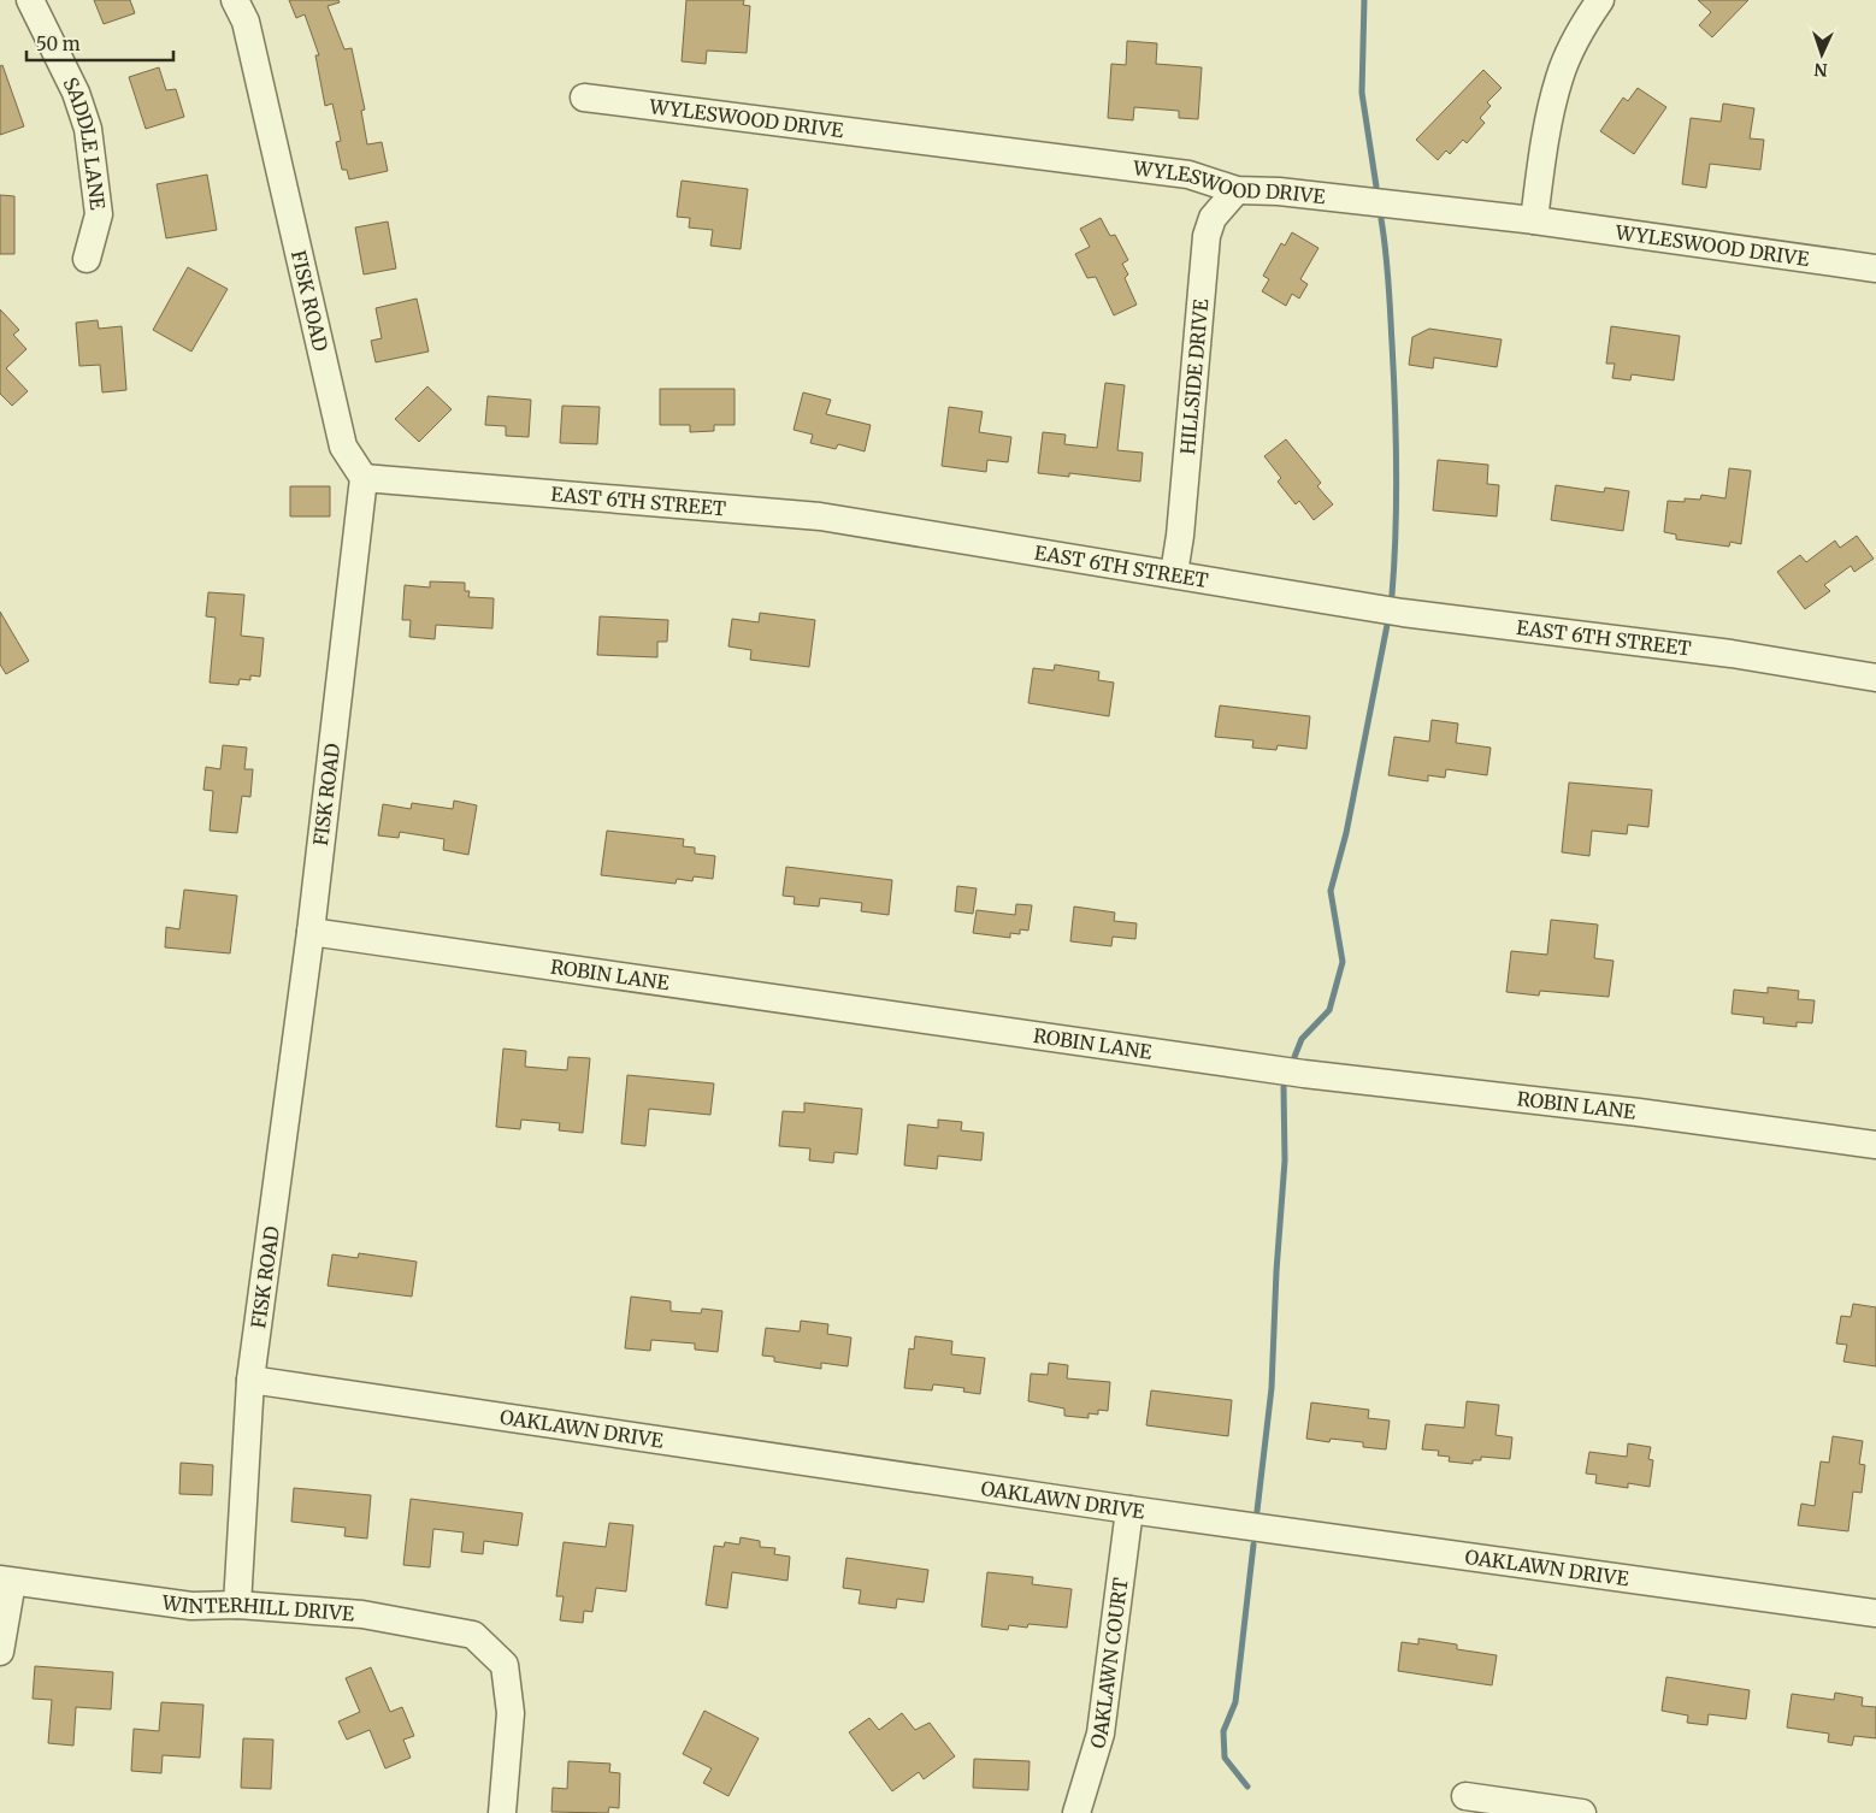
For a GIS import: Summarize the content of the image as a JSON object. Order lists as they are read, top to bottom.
{
  "streets": {
    "street": [
      "WYLESWOOD DRIVE",
      "SADDLE LANE",
      "FISK ROAD",
      "HILLSIDE DRIVE",
      "EAST 6TH STREET",
      "ROBIN LANE",
      "OAKLAWN DRIVE",
      "WINTERHILL DRIVE",
      "OAKLAWN COURT"
    ]
  },
  "crossings": [
    ["WYLESWOOD DRIVE", "HILLSIDE DRIVE"],
    ["FISK ROAD", "EAST 6TH STREET"],
    ["FISK ROAD", "ROBIN LANE"],
    ["FISK ROAD", "OAKLAWN DRIVE"],
    ["FISK ROAD", "WINTERHILL DRIVE"],
    ["HILLSIDE DRIVE", "EAST 6TH STREET"],
    ["OAKLAWN DRIVE", "OAKLAWN COURT"]
  ],
  "scale_bar": "50 m",
  "north": "bottom"
}
